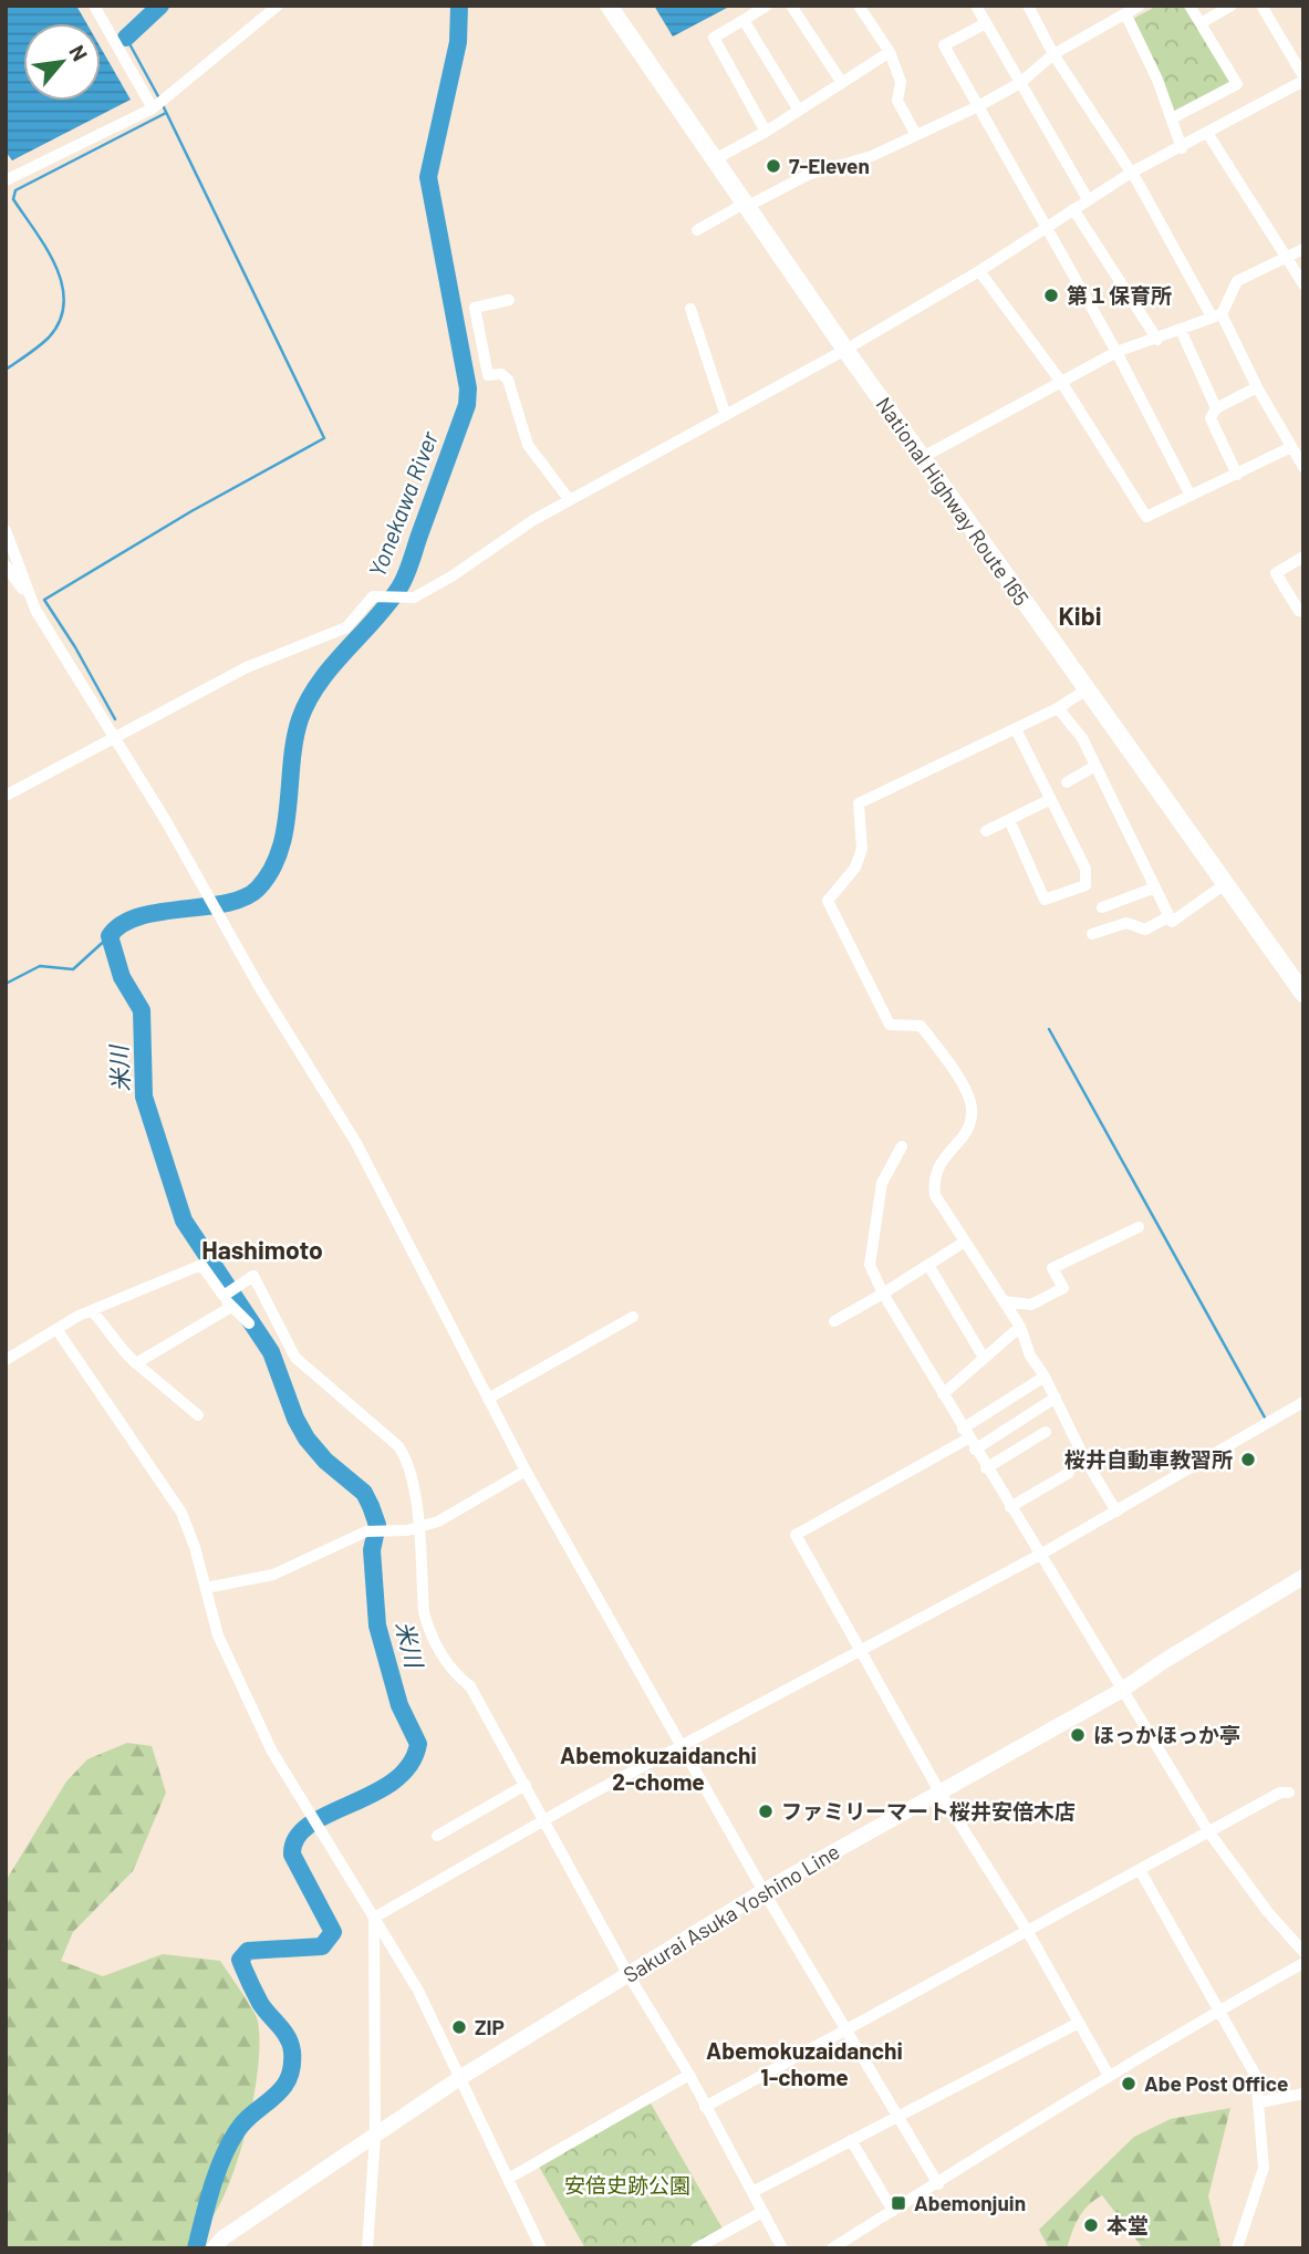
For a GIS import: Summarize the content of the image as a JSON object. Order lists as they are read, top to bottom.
{
  "streets": {
    "highway": ["National Highway Route 165"],
    "main road": ["Sakurai Asuka Yoshino Line"]
  },
  "districts": [
    "Kibi",
    "Hashimoto",
    "Abemokuzaidanchi 2-chome",
    "Abemokuzaidanchi 1-chome"
  ],
  "water": ["Yonekawa River", "米川"],
  "parks": ["安倍史跡公園"],
  "places": {
    "other": [
      "7-Eleven",
      "第１保育所",
      "桜井自動車教習所",
      "ほっかほっか亭",
      "ファミリーマート桜井安倍木店",
      "ZIP",
      "Abe Post Office",
      "本堂"
    ],
    "transit": ["Abemonjuin"]
  },
  "north": "top right"
}
